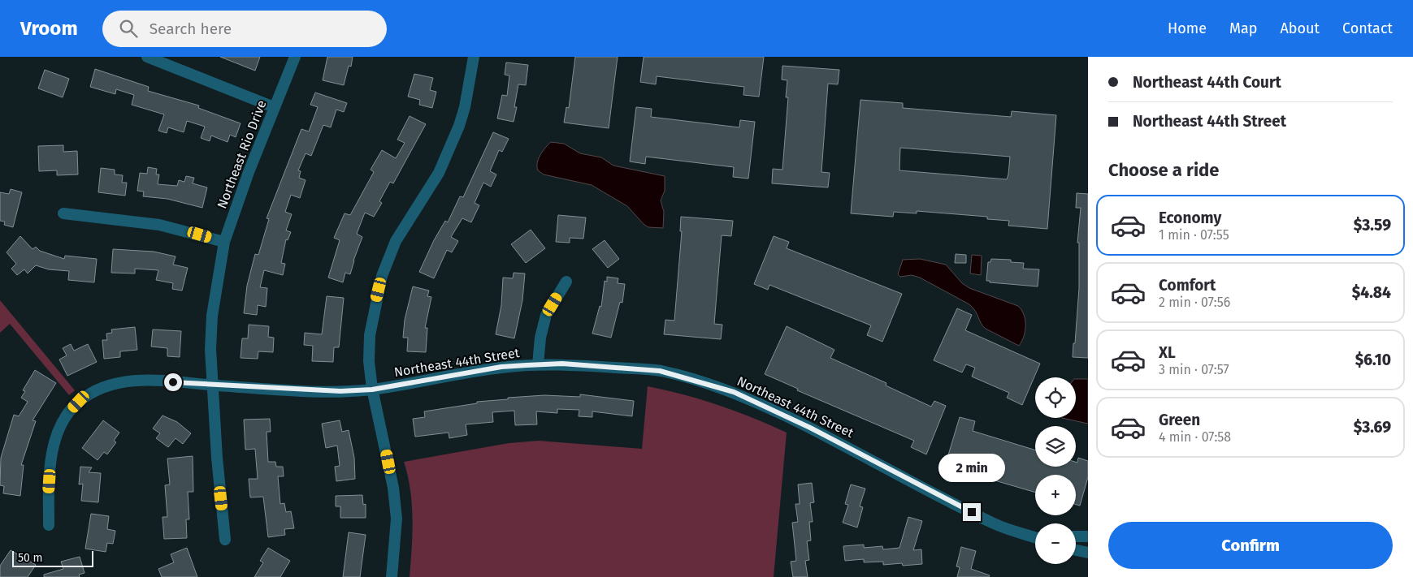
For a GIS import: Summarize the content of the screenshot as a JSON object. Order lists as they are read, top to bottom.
{
  "streets": {
    "street": ["Northeast Rio Drive", "Northeast 44th Street"]
  },
  "crossings": [
    ["Northeast Rio Drive", "Northeast 44th Street"]
  ],
  "scale_bar": "50 m",
  "page": {
    "header": "Vroom",
    "search": "Search here",
    "nav": [
      "Home",
      "Map",
      "About",
      "Contact"
    ],
    "banner": ["Northeast 44th Court", "Northeast 44th Street"],
    "heading": "Choose a ride",
    "list": [
      {
        "name": "Economy",
        "note": "1 min · 07:55",
        "value": "$3.59"
      },
      {
        "name": "Comfort",
        "note": "2 min · 07:56",
        "value": "$4.84"
      },
      {
        "name": "XL",
        "note": "3 min · 07:57",
        "value": "$6.10"
      },
      {
        "name": "Green",
        "note": "4 min · 07:58",
        "value": "$3.69"
      }
    ],
    "map_buttons": ["+", "−"],
    "bubble": "2 min",
    "buttons": "Confirm",
    "scale": "50 m"
  }
}
